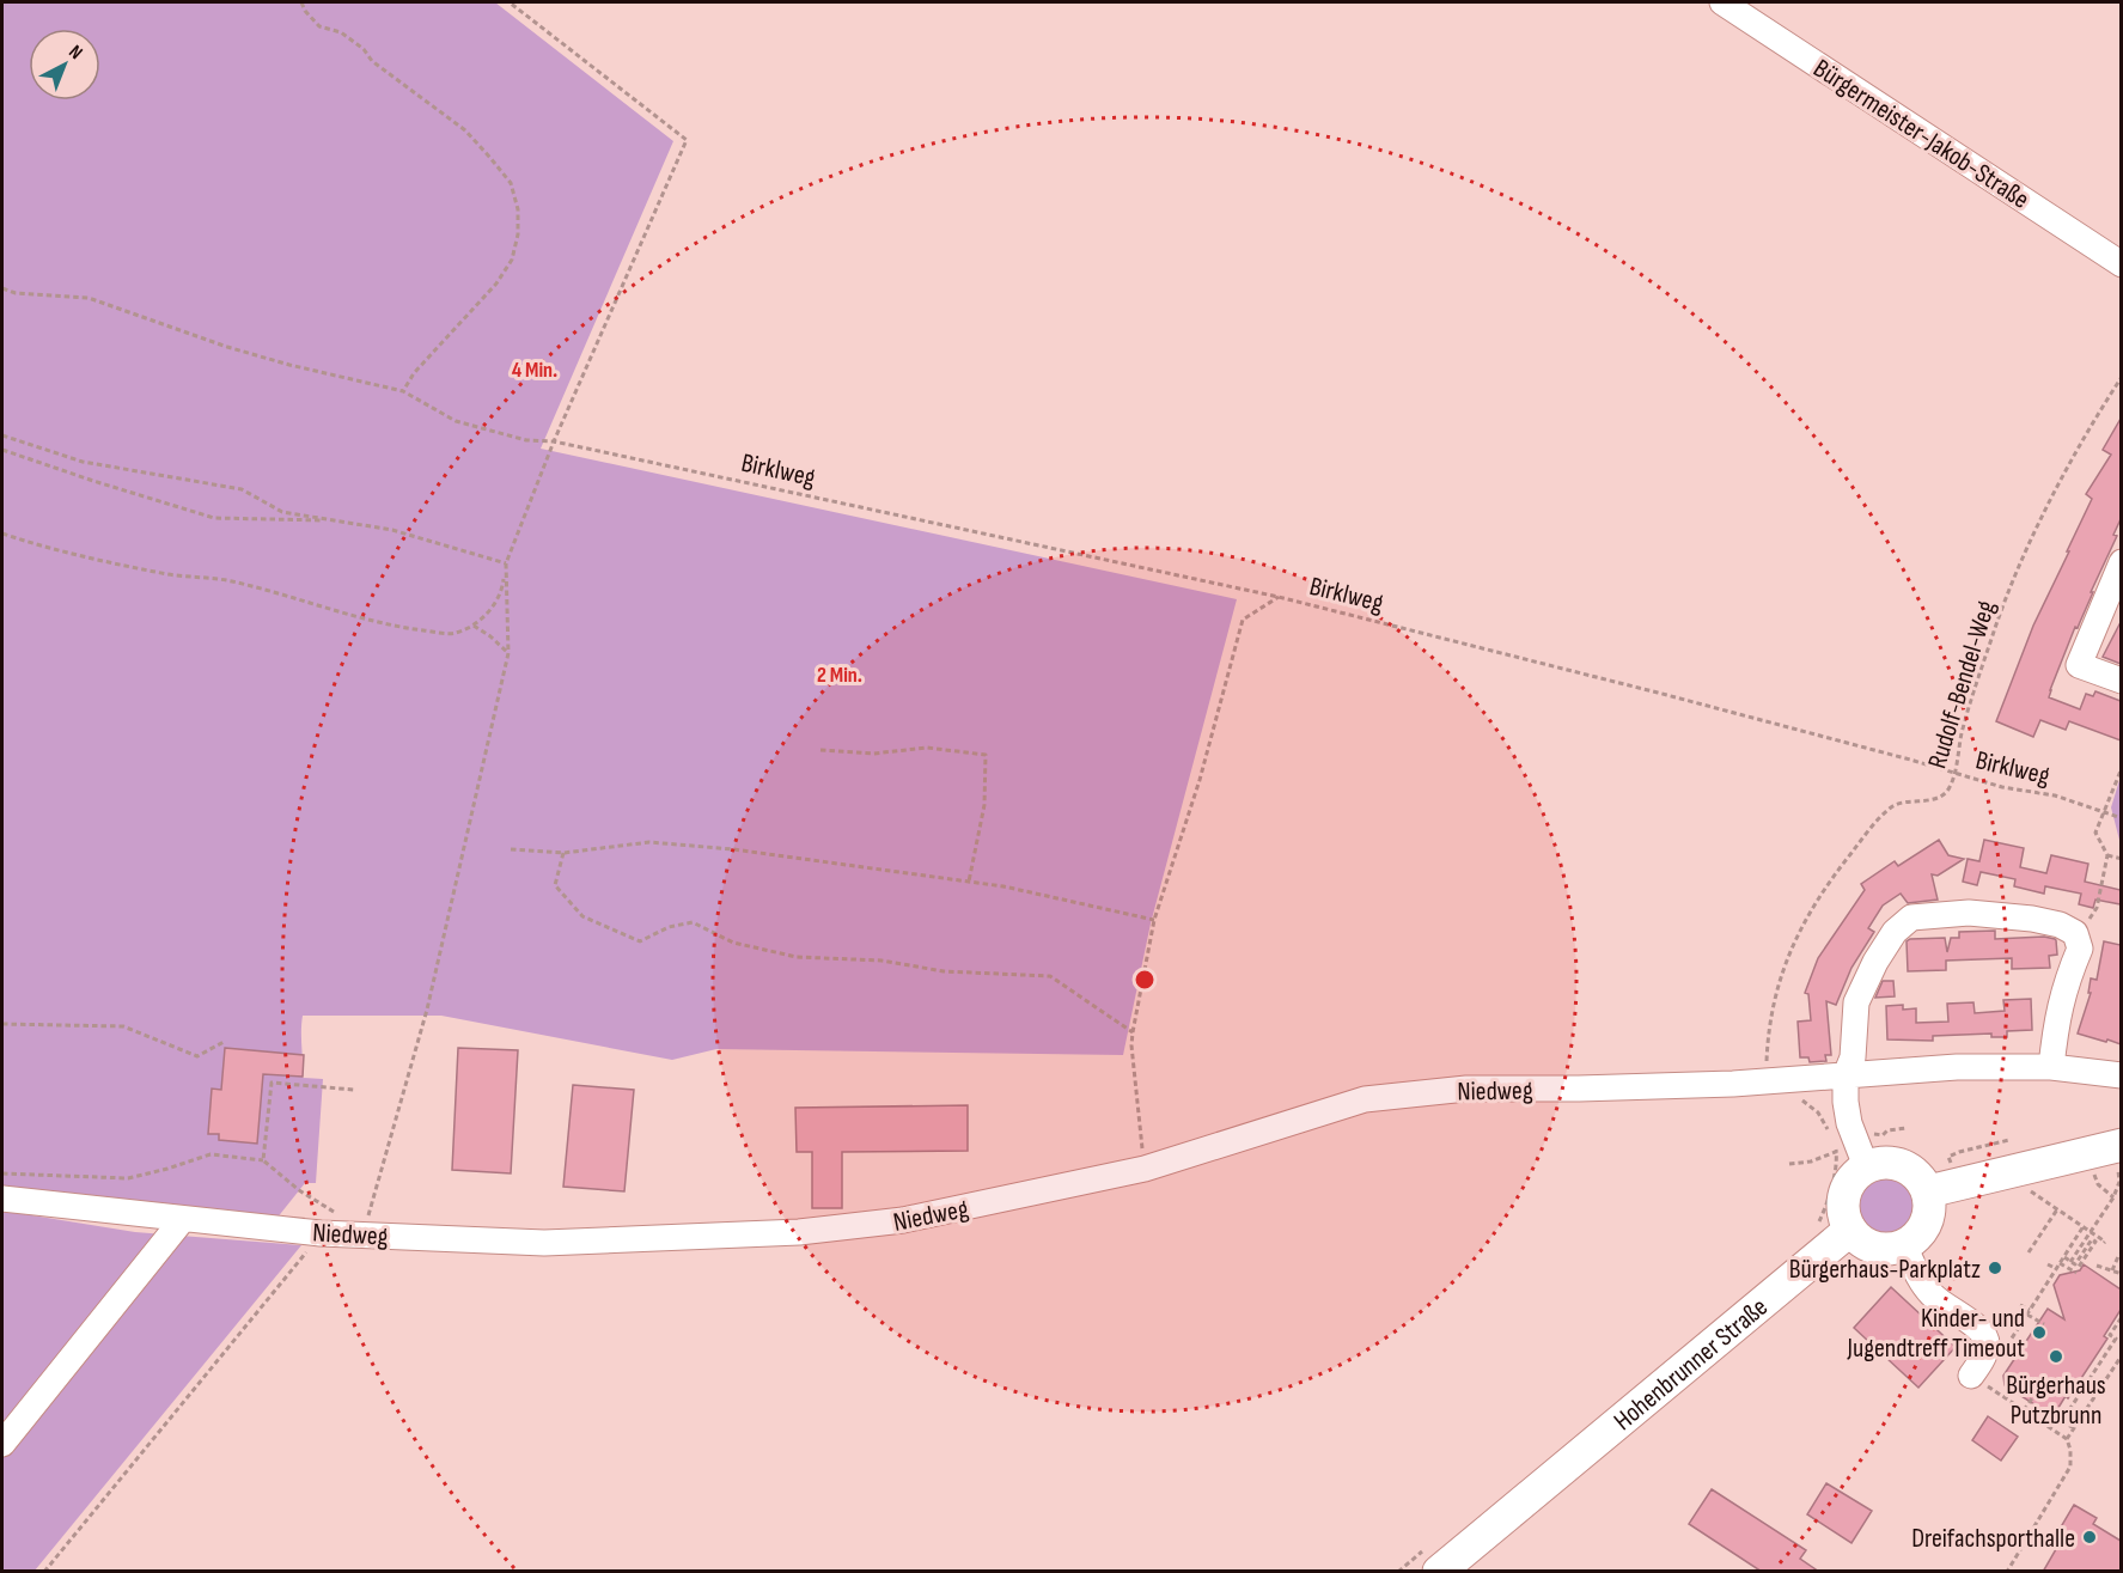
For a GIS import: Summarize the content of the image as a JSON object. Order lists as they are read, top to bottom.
{
  "streets": {
    "main road": ["Hohenbrunner Straße"],
    "street": ["Bürgermeister-Jakob-Straße", "Niedweg"],
    "path": ["Birklweg", "Rudolf-Bendel-Weg"]
  },
  "crossings": [
    ["Birklweg", "Rudolf-Bendel-Weg"],
    ["Rudolf-Bendel-Weg", "Niedweg"]
  ],
  "places": [
    "Bürgerhaus-Parkplatz",
    "Kinder- und Jugendtreff Timeout",
    "Bürgerhaus Putzbrunn",
    "Dreifachsporthalle"
  ],
  "north": "top right",
  "rings": ["4 Min.", "2 Min."]
}
